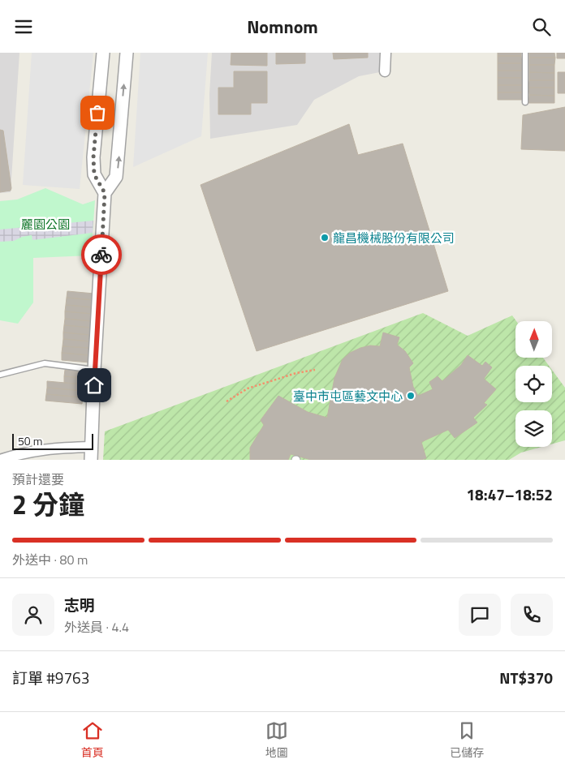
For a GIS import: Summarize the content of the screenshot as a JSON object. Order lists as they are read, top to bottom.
{
  "parks": ["麗園公園"],
  "places": ["龍昌機械股份有限公司", "臺中市屯區藝文中心"],
  "scale_bar": "50 m",
  "north": "top",
  "page": {
    "header": "Nomnom",
    "scale": "50 m",
    "heading": ["2 分鐘", "預計還要", "18:47–18:52"],
    "panel": [
      "志明",
      "外送員 · 4.4",
      "訂單 #9763",
      "NT$370"
    ],
    "bar": "外送中 · 80 m",
    "tabs": ["首頁", "地圖", "已儲存"]
  }
}
